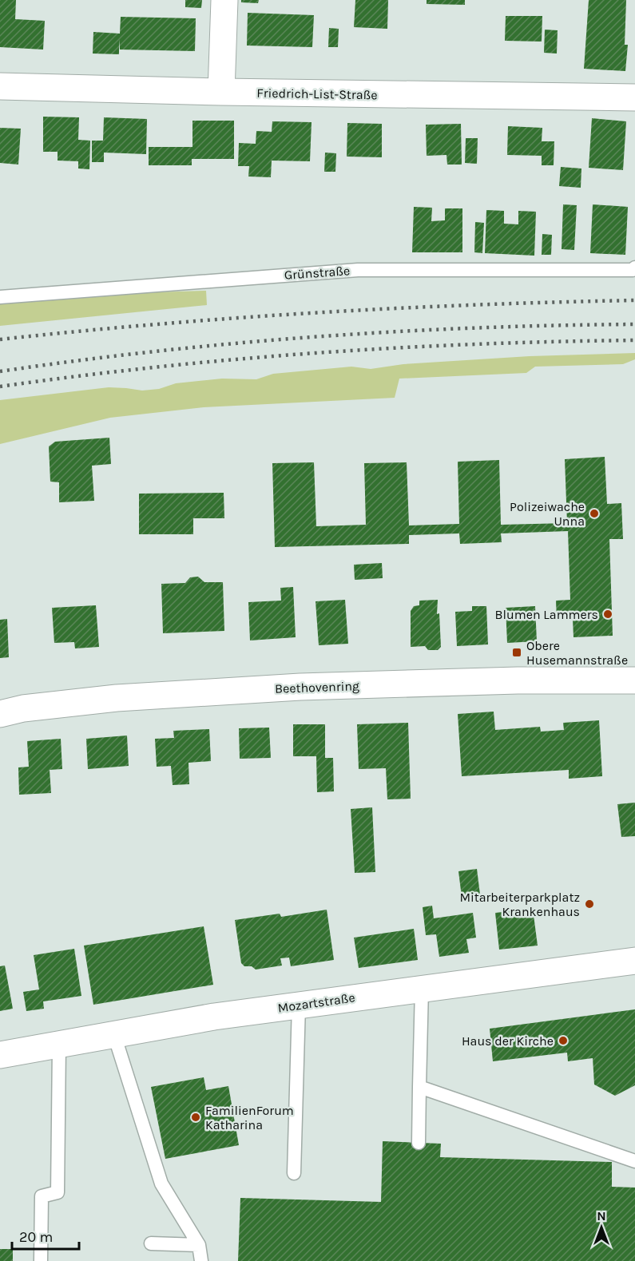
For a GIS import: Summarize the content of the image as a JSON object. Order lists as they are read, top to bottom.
{
  "streets": {
    "street": ["Friedrich-List-Straße", "Beethovenring", "Mozartstraße"],
    "lane": ["Grünstraße"]
  },
  "places": {
    "other": [
      "Polizeiwache Unna",
      "Blumen Lammers",
      "Mitarbeiterparkplatz Krankenhaus",
      "Haus der Kirche",
      "FamilienForum Katharina"
    ],
    "transit": ["Obere Husemannstraße"]
  },
  "scale_bar": "20 m",
  "north": "top"
}
